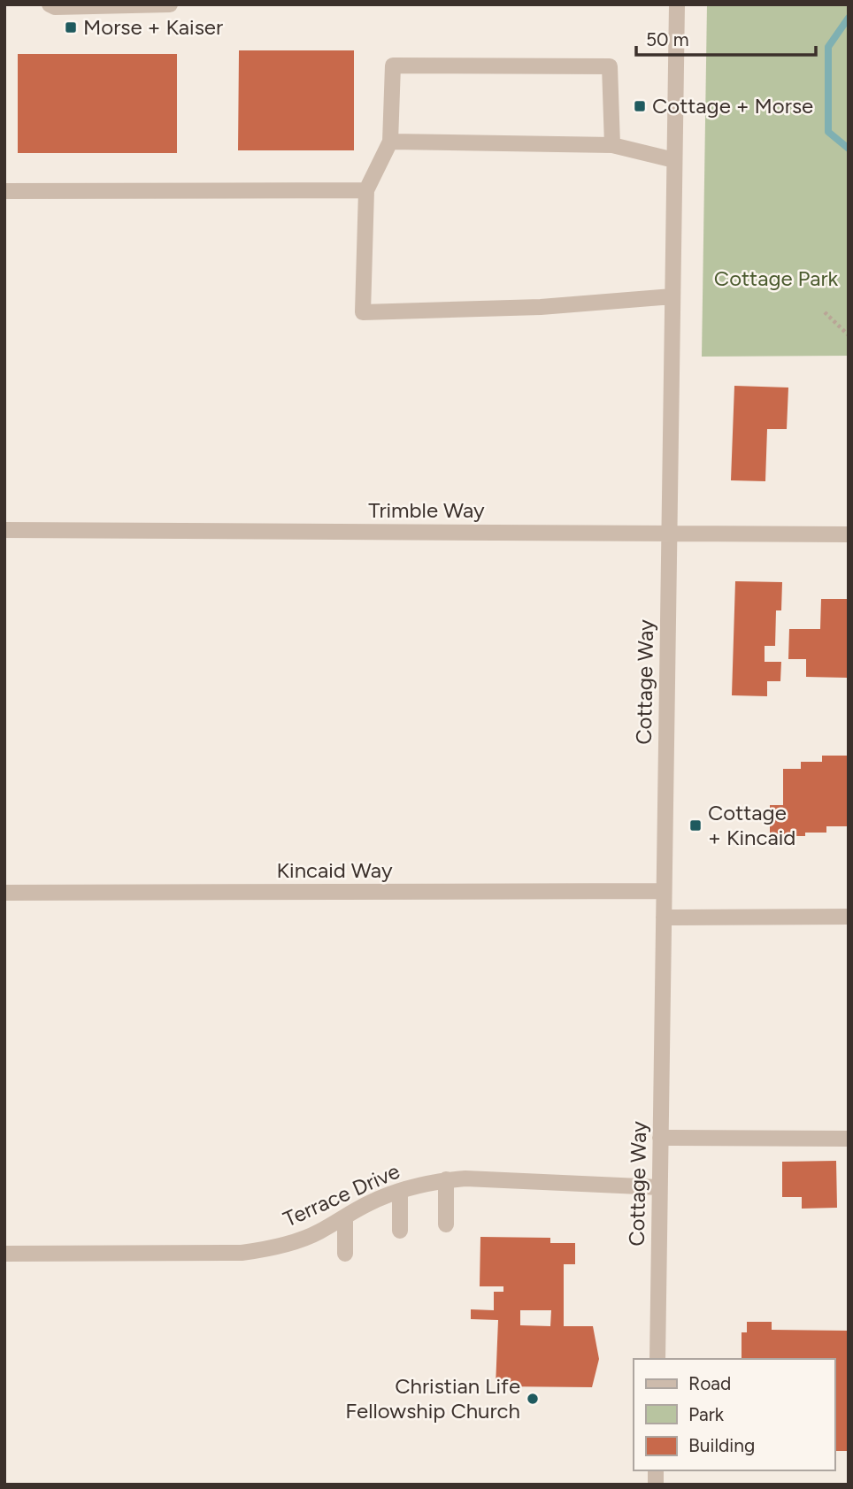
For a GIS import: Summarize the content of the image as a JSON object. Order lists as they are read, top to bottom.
{
  "streets": {
    "street": [
      "Trimble Way",
      "Cottage Way",
      "Kincaid Way",
      "Terrace Drive"
    ]
  },
  "crossings": [
    ["Trimble Way", "Cottage Way"],
    ["Cottage Way", "Kincaid Way"],
    ["Cottage Way", "Terrace Drive"]
  ],
  "parks": ["Cottage Park"],
  "places": {
    "transit": ["Morse + Kaiser", "Cottage + Morse", "Cottage + Kincaid"],
    "other": ["Christian Life Fellowship Church"]
  },
  "legend": ["Road", "Park", "Building"],
  "scale_bar": "50 m"
}
